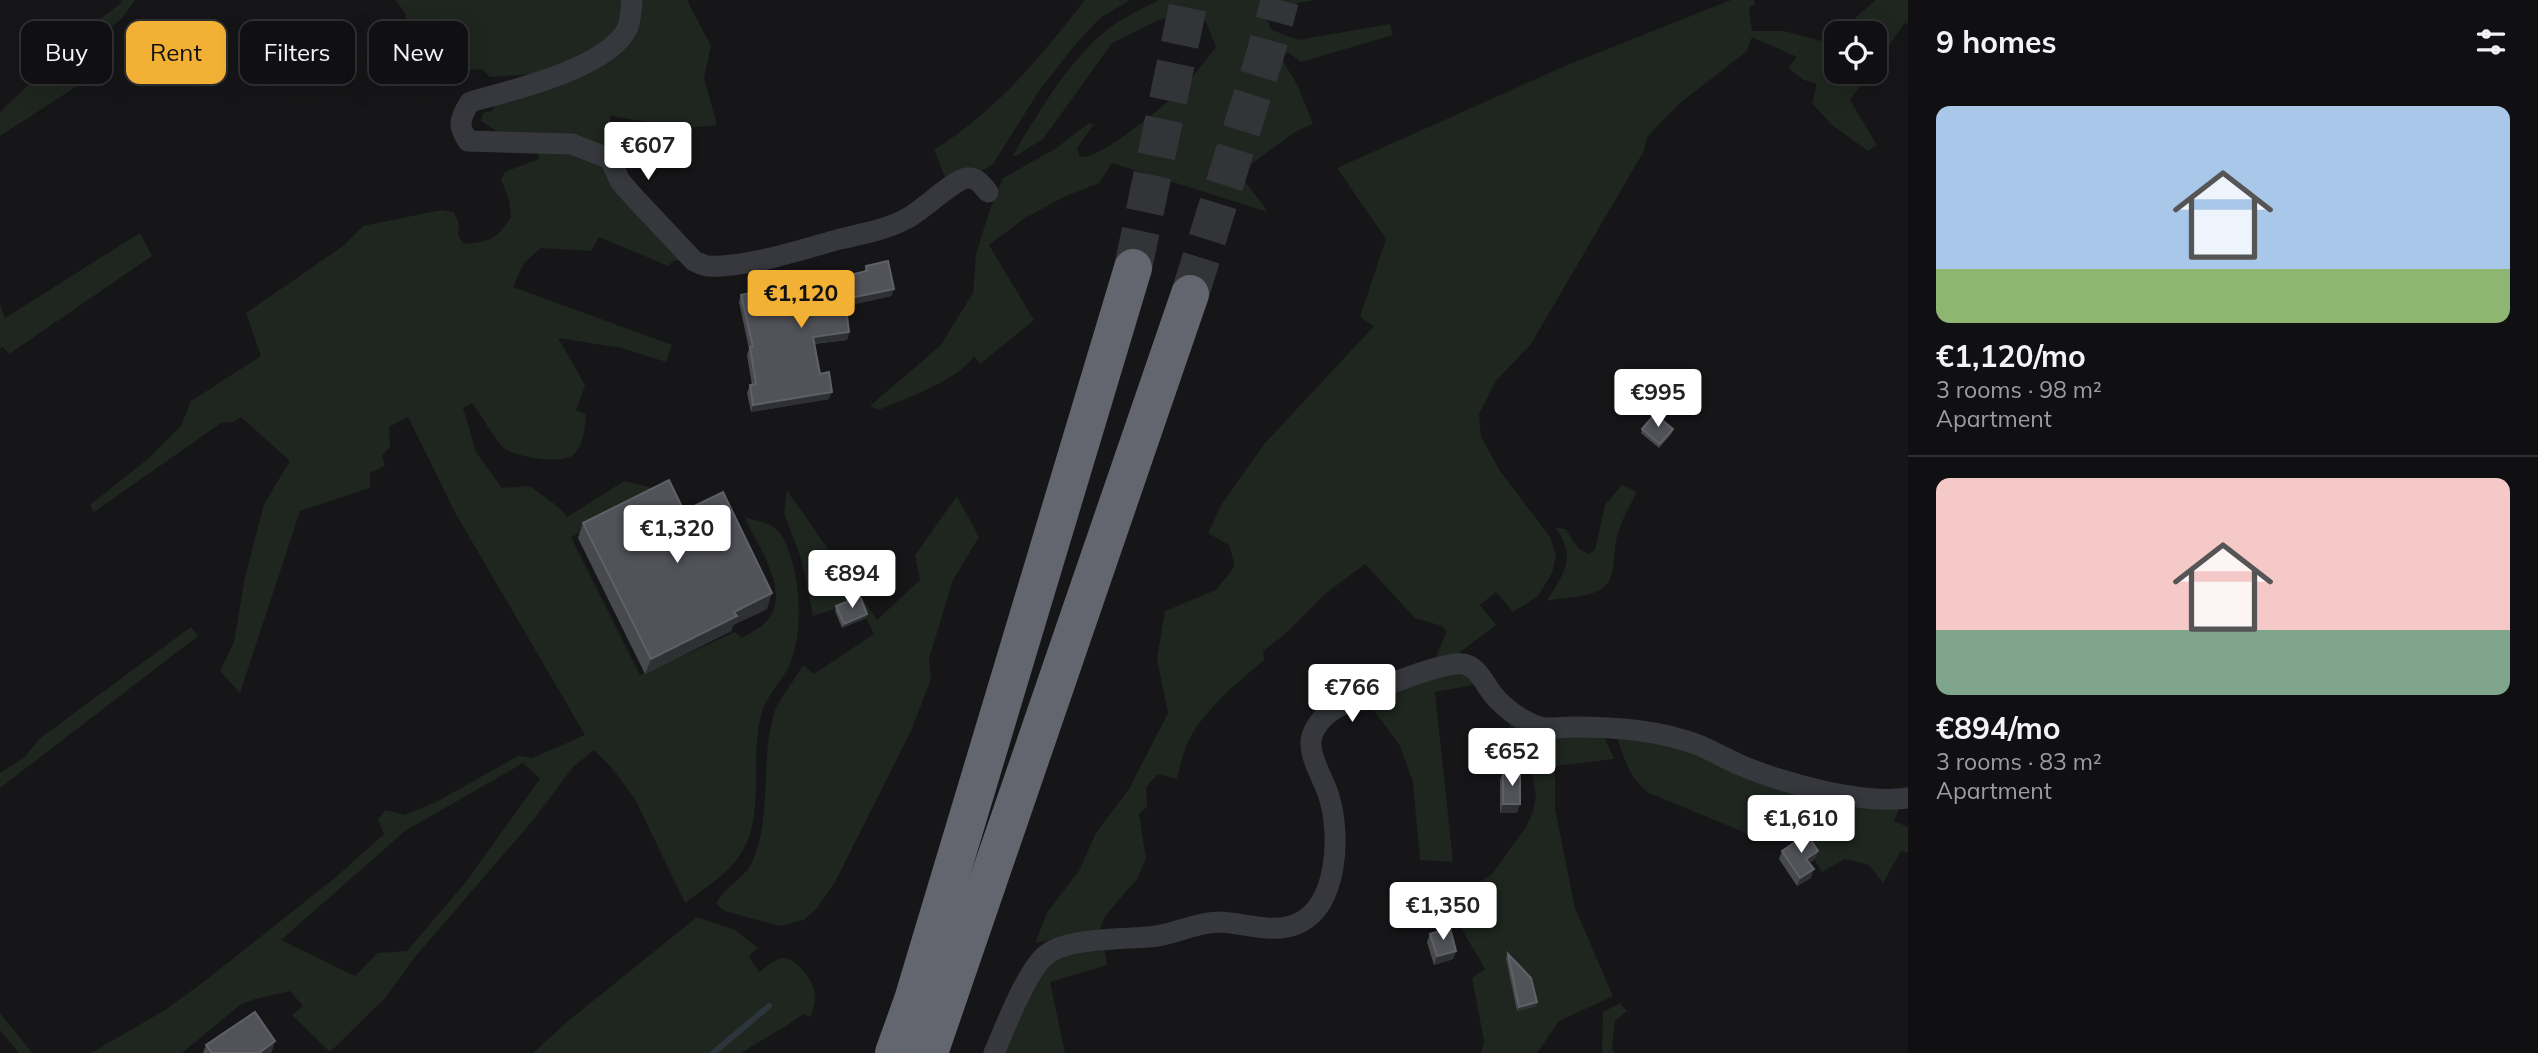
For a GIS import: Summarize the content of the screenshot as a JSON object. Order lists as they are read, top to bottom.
{
  "page": {
    "heading": "9 homes",
    "chip": [
      "Buy",
      "Rent",
      "Filters",
      "New"
    ],
    "list": [
      {
        "name": "€1,120/mo",
        "note": "3 rooms · 98 m² · Apartment"
      },
      {
        "name": "€894/mo",
        "note": "3 rooms · 83 m² · Apartment"
      }
    ],
    "price": [
      "€607",
      "€1,120",
      "€995",
      "€1,320",
      "€894",
      "€766",
      "€652",
      "€1,610",
      "€1,350"
    ]
  }
}
